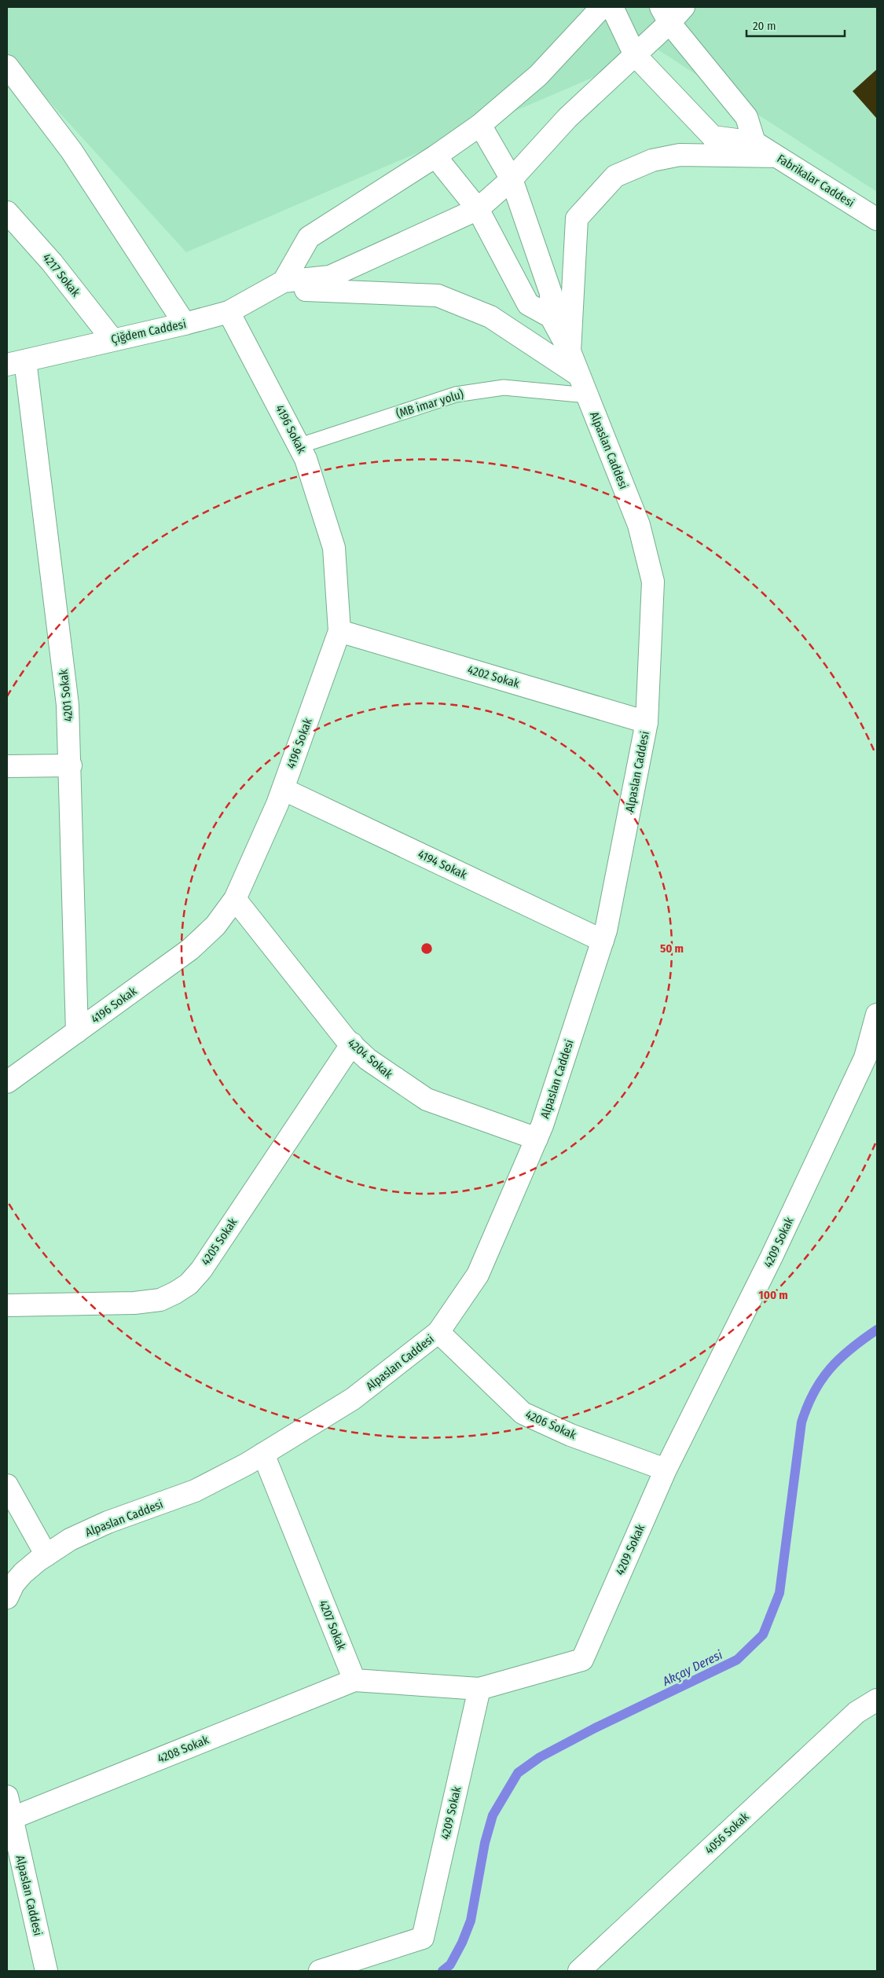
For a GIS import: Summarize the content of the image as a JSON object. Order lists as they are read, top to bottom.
{
  "streets": {
    "street": [
      "Fabrikalar Caddesi",
      "4217 Sokak",
      "Çiğdem Caddesi",
      "4196 Sokak",
      "Alpaslan Caddesi",
      "4202 Sokak",
      "4201 Sokak",
      "4194 Sokak",
      "4204 Sokak",
      "4205 Sokak",
      "4209 Sokak",
      "4206 Sokak",
      "4207 Sokak",
      "4208 Sokak",
      "4056 Sokak"
    ],
    "lane": ["(MB imar yolu)"]
  },
  "crossings": [
    ["4217 Sokak", "Çiğdem Caddesi"],
    ["Çiğdem Caddesi", "4196 Sokak"],
    ["Çiğdem Caddesi", "4201 Sokak"],
    ["(MB imar yolu)", "4196 Sokak"],
    ["(MB imar yolu)", "Alpaslan Caddesi"],
    ["4196 Sokak", "4202 Sokak"],
    ["4196 Sokak", "4201 Sokak"],
    ["4196 Sokak", "4194 Sokak"],
    ["4196 Sokak", "4204 Sokak"],
    ["Alpaslan Caddesi", "4202 Sokak"],
    ["Alpaslan Caddesi", "4194 Sokak"],
    ["Alpaslan Caddesi", "4204 Sokak"],
    ["Alpaslan Caddesi", "4206 Sokak"],
    ["Alpaslan Caddesi", "4207 Sokak"],
    ["Alpaslan Caddesi", "4208 Sokak"],
    ["4204 Sokak", "4205 Sokak"],
    ["4209 Sokak", "4206 Sokak"],
    ["4207 Sokak", "4208 Sokak"]
  ],
  "water": ["Akçay Deresi"],
  "scale_bar": "20 m",
  "rings": ["50 m", "100 m"]
}
